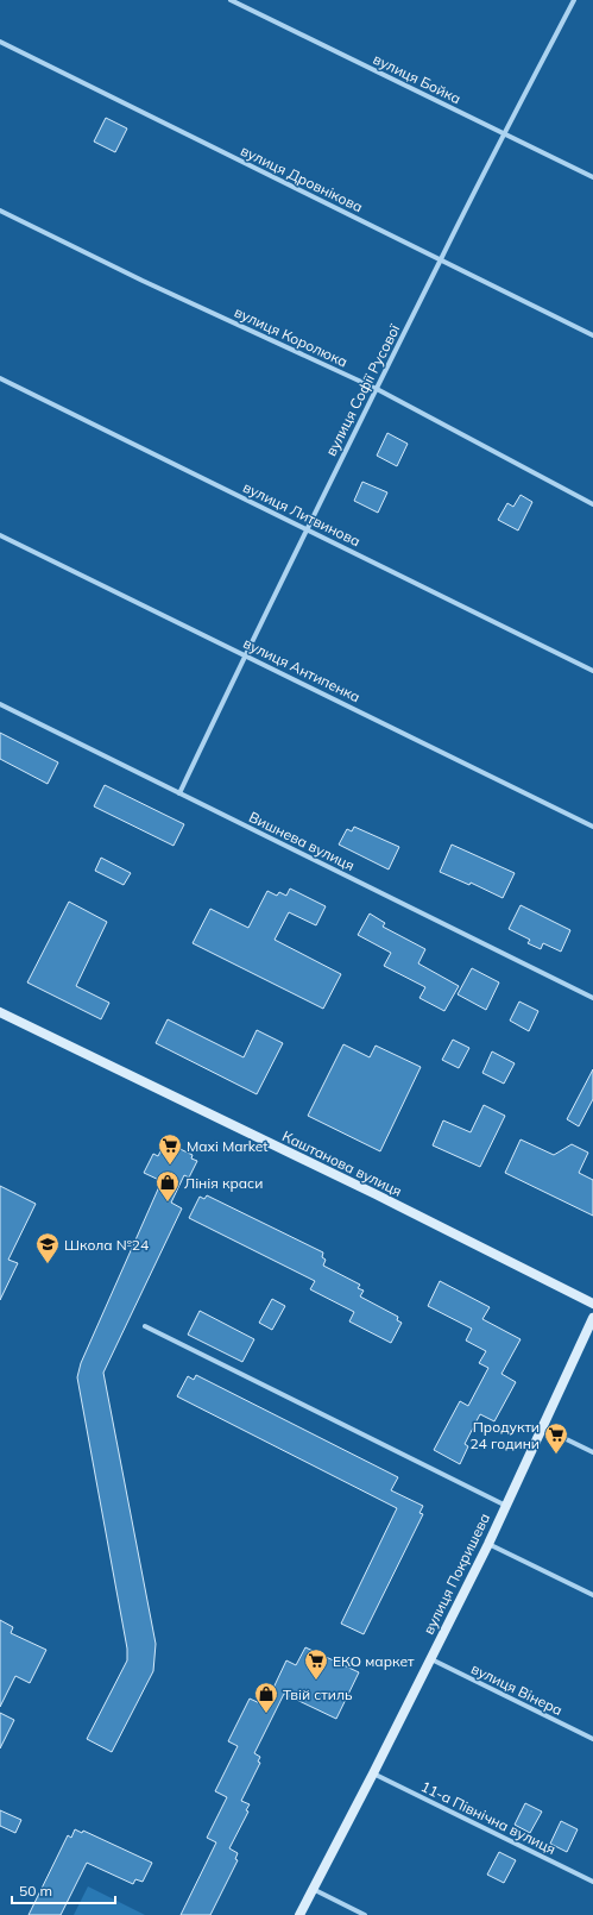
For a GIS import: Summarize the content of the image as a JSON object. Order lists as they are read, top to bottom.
{
  "streets": {
    "street": [
      "вулиця Бойка",
      "вулиця Дровнікова",
      "вулиця Королюка",
      "вулиця Софії Русової",
      "вулиця Литвинова",
      "вулиця Антипенка",
      "Вишнева вулиця",
      "Каштанова вулиця",
      "вулиця Покришева",
      "вулиця Вінера",
      "11-а Північна вулиця"
    ]
  },
  "crossings": [
    ["вулиця Бойка", "вулиця Софії Русової"],
    ["вулиця Дровнікова", "вулиця Софії Русової"],
    ["вулиця Королюка", "вулиця Софії Русової"],
    ["вулиця Софії Русової", "вулиця Литвинова"],
    ["вулиця Софії Русової", "вулиця Антипенка"],
    ["вулиця Софії Русової", "Вишнева вулиця"],
    ["вулиця Покришева", "вулиця Вінера"],
    ["вулиця Покришева", "11-а Північна вулиця"]
  ],
  "places": {
    "supermarket": ["Maxi Market", "Продукти 24 години", "ЕКО маркет"],
    "shop": ["Лінія краси", "Твій стиль"],
    "school or university": ["Школа №24"]
  },
  "scale_bar": "50 m"
}
